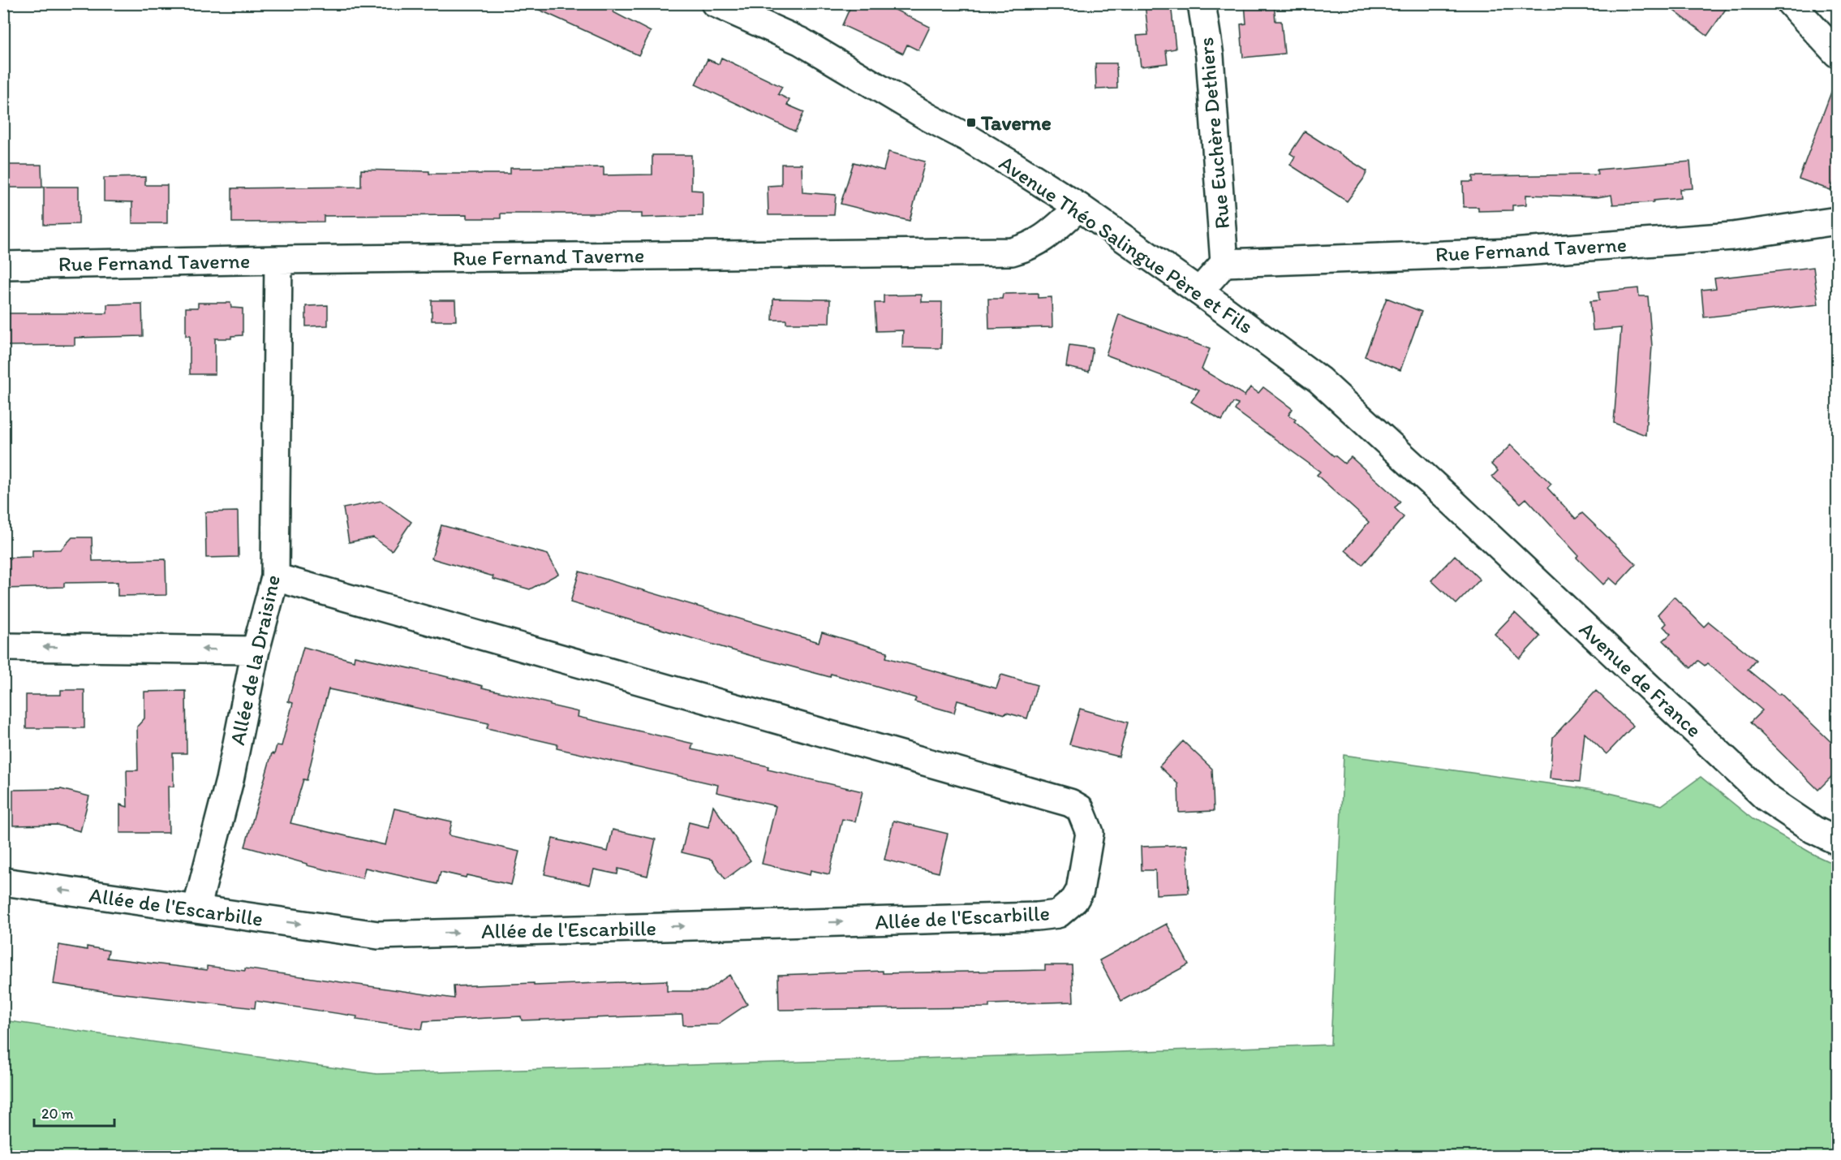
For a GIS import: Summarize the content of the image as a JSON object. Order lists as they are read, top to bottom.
{
  "streets": {
    "street": [
      "Rue Euchère Dethiers",
      "Avenue Théo Salingue Père et Fils",
      "Rue Fernand Taverne",
      "Allée de la Draisine",
      "Avenue de France",
      "Allée de l'Escarbille"
    ]
  },
  "crossings": [
    ["Rue Euchère Dethiers", "Rue Fernand Taverne"],
    ["Avenue Théo Salingue Père et Fils", "Rue Fernand Taverne"],
    ["Avenue Théo Salingue Père et Fils", "Avenue de France"],
    ["Rue Fernand Taverne", "Allée de la Draisine"],
    ["Allée de la Draisine", "Allée de l'Escarbille"]
  ],
  "places": {
    "transit": ["Taverne"]
  },
  "scale_bar": "20 m"
}
